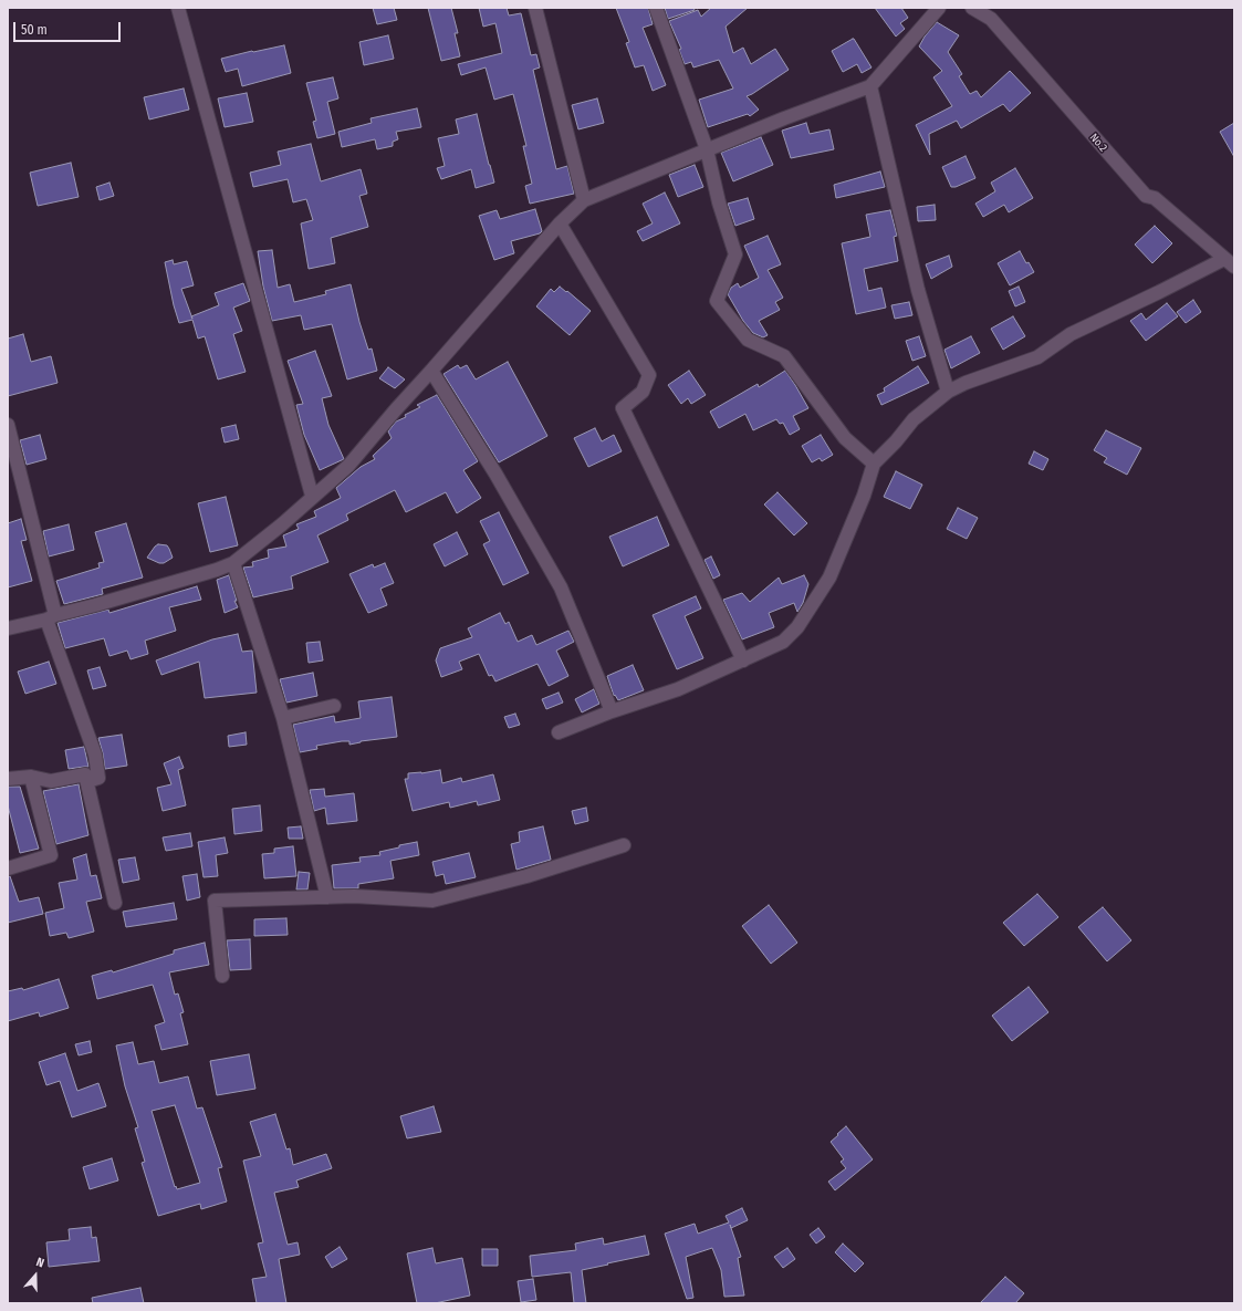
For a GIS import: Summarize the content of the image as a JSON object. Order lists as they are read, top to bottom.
{
  "streets": {
    "street": ["No.2"]
  },
  "scale_bar": "50 m",
  "north": "top"
}
